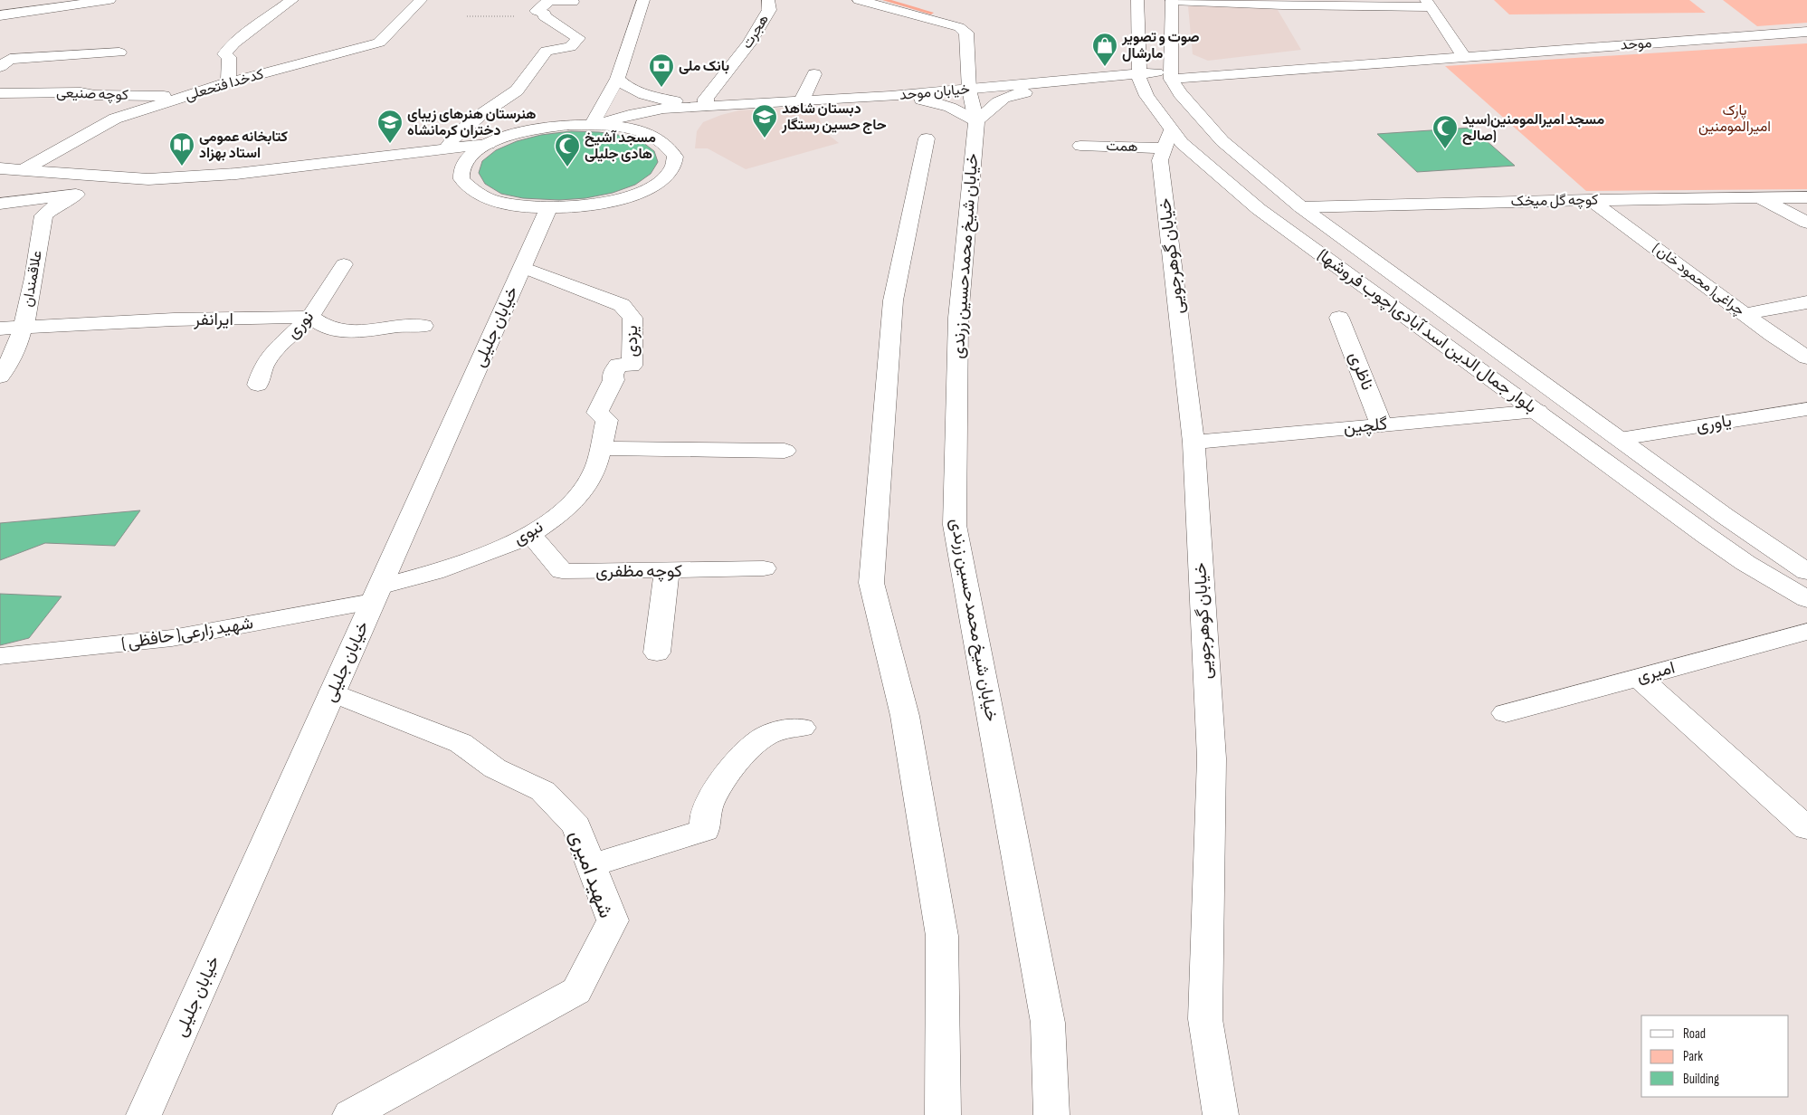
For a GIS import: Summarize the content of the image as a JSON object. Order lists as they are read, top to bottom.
{
  "streets": {
    "street": [
      "هجرت",
      "موحد",
      "کدخدا فتحعلی",
      "خیابان موحد",
      "کوچه صنیعی",
      "همت",
      "کوچه گل میخک",
      "خیابان شیخ محمدحسین زرندی",
      "خیابان گوهرجویی",
      "علاقمندان",
      "چراغی( محمود خان )",
      "ایرانفر",
      "نوری",
      "خیابان جلیلی",
      "بلوار جمال الدین اسد آبادی(چوب فروشها)",
      "یزدی",
      "ناظری",
      "یاوری",
      "گلچین",
      "نبوی",
      "کوچه مظفری",
      "شهید زارعی( حافظی )",
      "امیری",
      "شهید امیری"
    ]
  },
  "crossings": [
    ["هجرت", "خیابان موحد"],
    ["موحد", "خیابان موحد"],
    ["موحد", "بلوار جمال الدین اسد آبادی(چوب فروشها)"],
    ["کدخدا فتحعلی", "کوچه صنیعی"],
    ["خیابان موحد", "خیابان شیخ محمدحسین زرندی"],
    ["خیابان موحد", "بلوار جمال الدین اسد آبادی(چوب فروشها)"],
    ["همت", "خیابان گوهرجویی"],
    ["همت", "بلوار جمال الدین اسد آبادی(چوب فروشها)"],
    ["کوچه گل میخک", "چراغی( محمود خان )"],
    ["کوچه گل میخک", "بلوار جمال الدین اسد آبادی(چوب فروشها)"],
    ["خیابان گوهرجویی", "بلوار جمال الدین اسد آبادی(چوب فروشها)"],
    ["خیابان گوهرجویی", "گلچین"],
    ["علاقمندان", "ایرانفر"],
    ["ایرانفر", "نوری"],
    ["خیابان جلیلی", "یزدی"],
    ["خیابان جلیلی", "نبوی"],
    ["خیابان جلیلی", "شهید زارعی( حافظی )"],
    ["خیابان جلیلی", "شهید امیری"],
    ["بلوار جمال الدین اسد آبادی(چوب فروشها)", "یاوری"],
    ["بلوار جمال الدین اسد آبادی(چوب فروشها)", "گلچین"],
    ["یزدی", "نبوی"],
    ["ناظری", "گلچین"],
    ["نبوی", "کوچه مظفری"],
    ["نبوی", "شهید زارعی( حافظی )"]
  ],
  "parks": ["پارک امیرالمومنین"],
  "places": {
    "shop": ["صوت و تصویر مارشال"],
    "bank": ["بانک ملی"],
    "school or university": ["دبستان شاهد حاج حسین رستگار", "هنرستان هنرهای زیبای دختران کرمانشاه"],
    "mosque": ["مسجد امیرالمومنین(سید صالح)", "مسجد آشیخ هادی جلیلی"],
    "library": ["کتابخانه عمومی استاد بهزاد"]
  },
  "legend": ["Road", "Park", "Building"]
}
